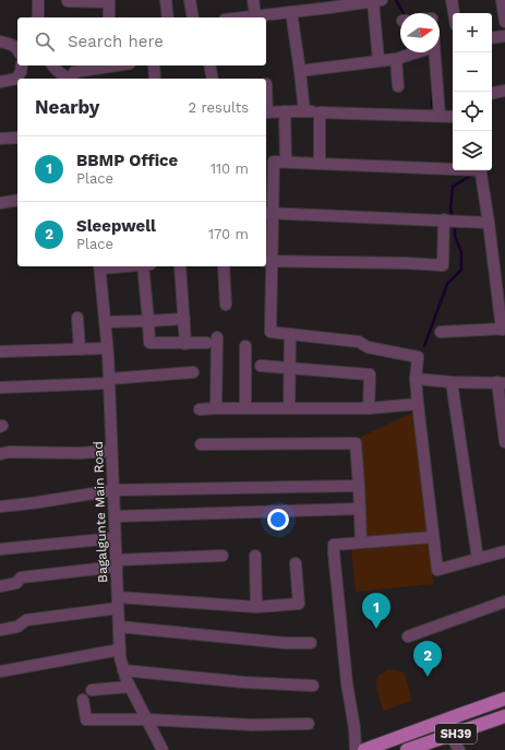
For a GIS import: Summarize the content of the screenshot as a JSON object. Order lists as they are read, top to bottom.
{
  "streets": {
    "main road": ["SH39"],
    "street": ["Bagalgunte Main Road"]
  },
  "north": "right",
  "page": {
    "map_buttons": ["+", "−"],
    "search": "Search here",
    "heading": ["Nearby", "2 results"],
    "list": [
      {
        "mark": "1",
        "name": "BBMP Office",
        "note": "Place",
        "value": "110 m"
      },
      {
        "mark": "2",
        "name": "Sleepwell",
        "note": "Place",
        "value": "170 m"
      }
    ],
    "pins": ["1", "2"]
  }
}
